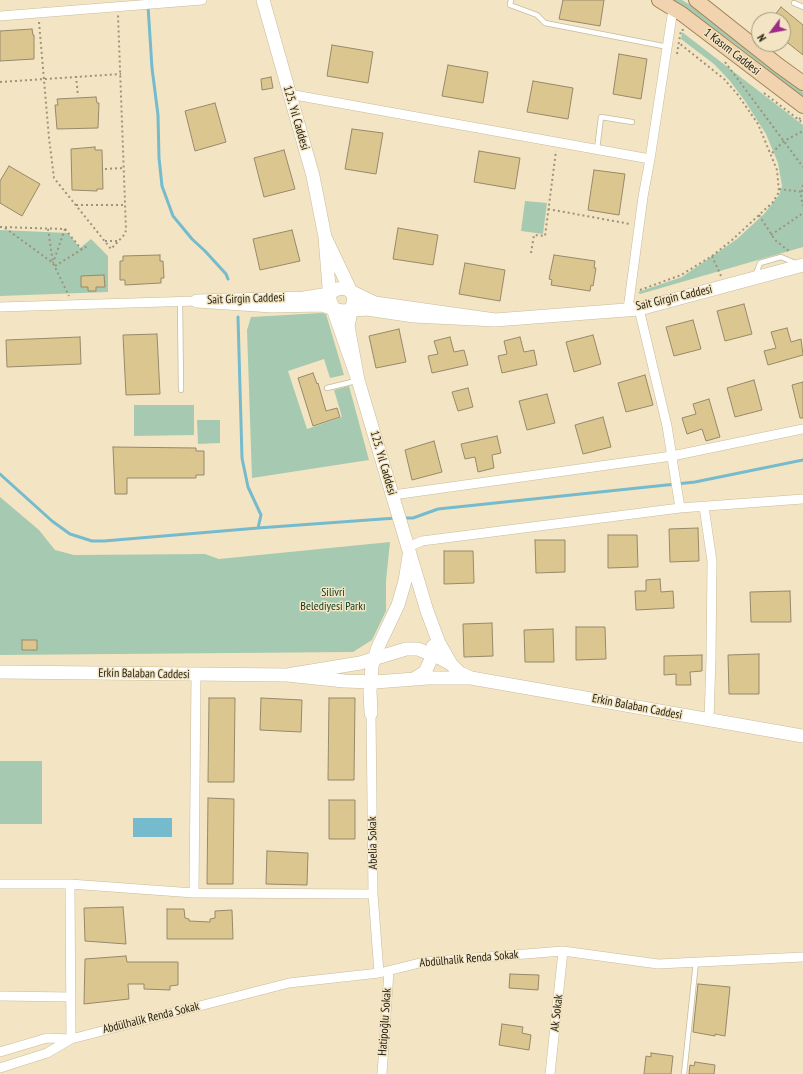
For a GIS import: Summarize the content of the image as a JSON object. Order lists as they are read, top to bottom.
{
  "streets": {
    "main road": ["1 Kasım Caddesi"],
    "street": [
      "125. Yıl Caddesi",
      "Sait Girgin Caddesi",
      "Erkin Balaban Caddesi",
      "Abelia Sokak",
      "Abdülhalik Renda Sokak",
      "Ak Sokak",
      "Hatipoğlu Sokak"
    ]
  },
  "crossings": [
    ["125. Yıl Caddesi", "Sait Girgin Caddesi"],
    ["Abelia Sokak", "Abdülhalik Renda Sokak"],
    ["Abdülhalik Renda Sokak", "Ak Sokak"],
    ["Abdülhalik Renda Sokak", "Hatipoğlu Sokak"]
  ],
  "parks": ["Silivri Belediyesi Parkı"],
  "north": "bottom left"
}
